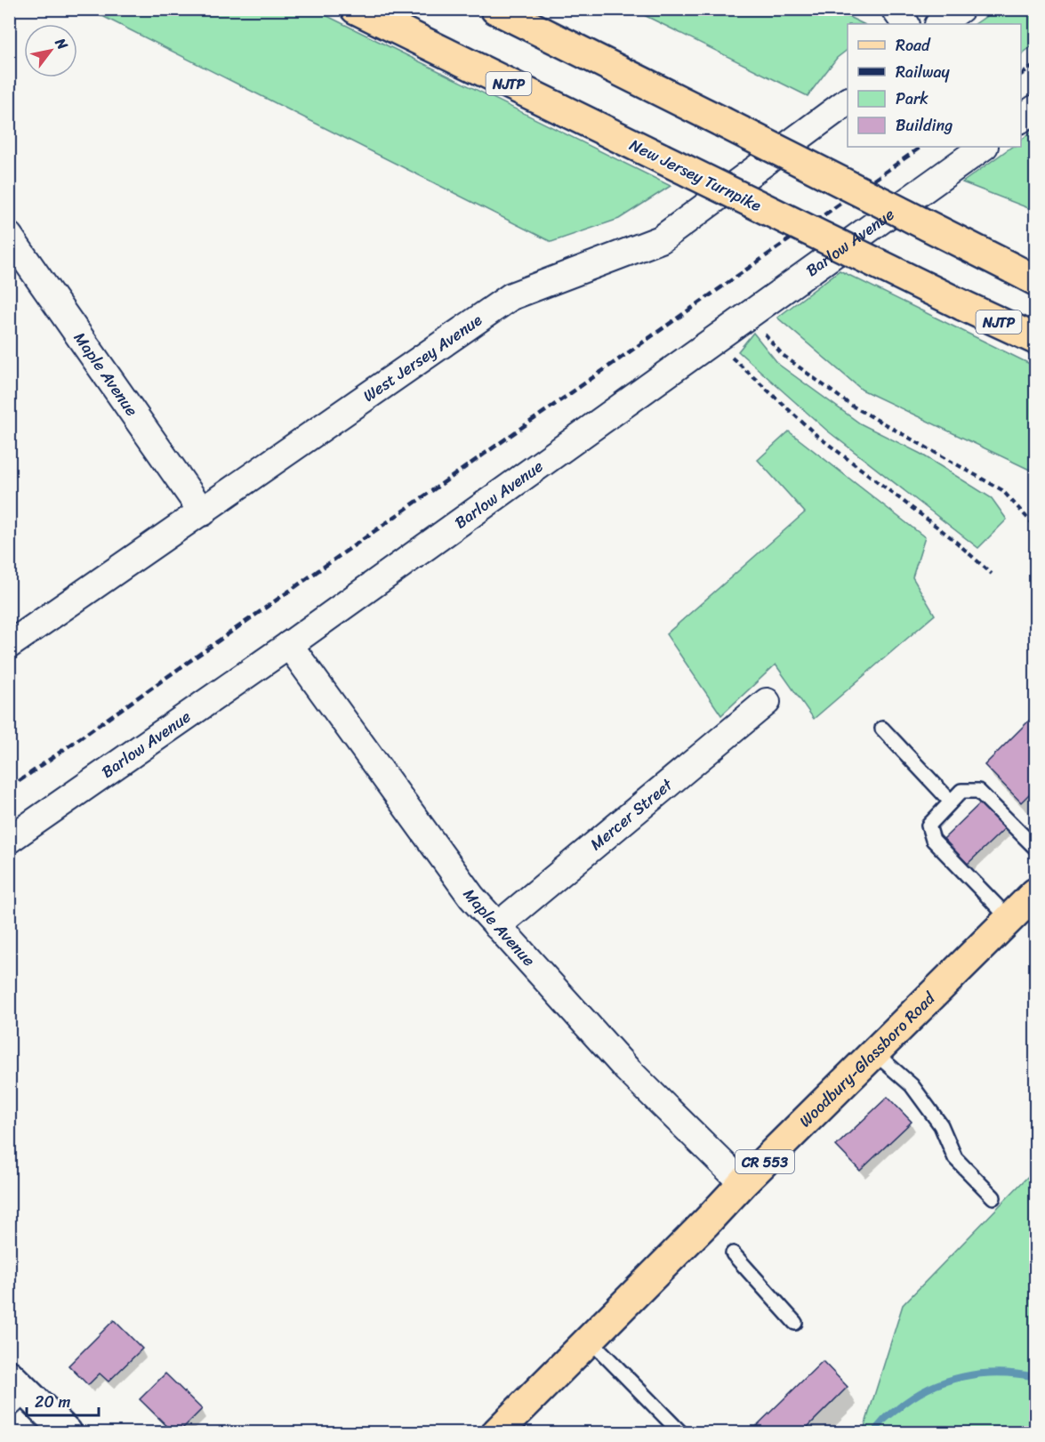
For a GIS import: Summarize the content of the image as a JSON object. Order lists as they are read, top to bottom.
{
  "streets": {
    "main road": [
      "NJTP",
      "New Jersey Turnpike",
      "Woodbury-Glassboro Road",
      "CR 553"
    ],
    "street": [
      "Barlow Avenue",
      "West Jersey Avenue",
      "Maple Avenue",
      "Mercer Street"
    ]
  },
  "crossings": [
    ["Barlow Avenue", "Maple Avenue"],
    ["West Jersey Avenue", "Maple Avenue"],
    ["Maple Avenue", "Mercer Street"],
    ["Maple Avenue", "Woodbury-Glassboro Road"]
  ],
  "legend": [
    "Road",
    "Railway",
    "Park",
    "Building"
  ],
  "scale_bar": "20 m",
  "north": "top right"
}
